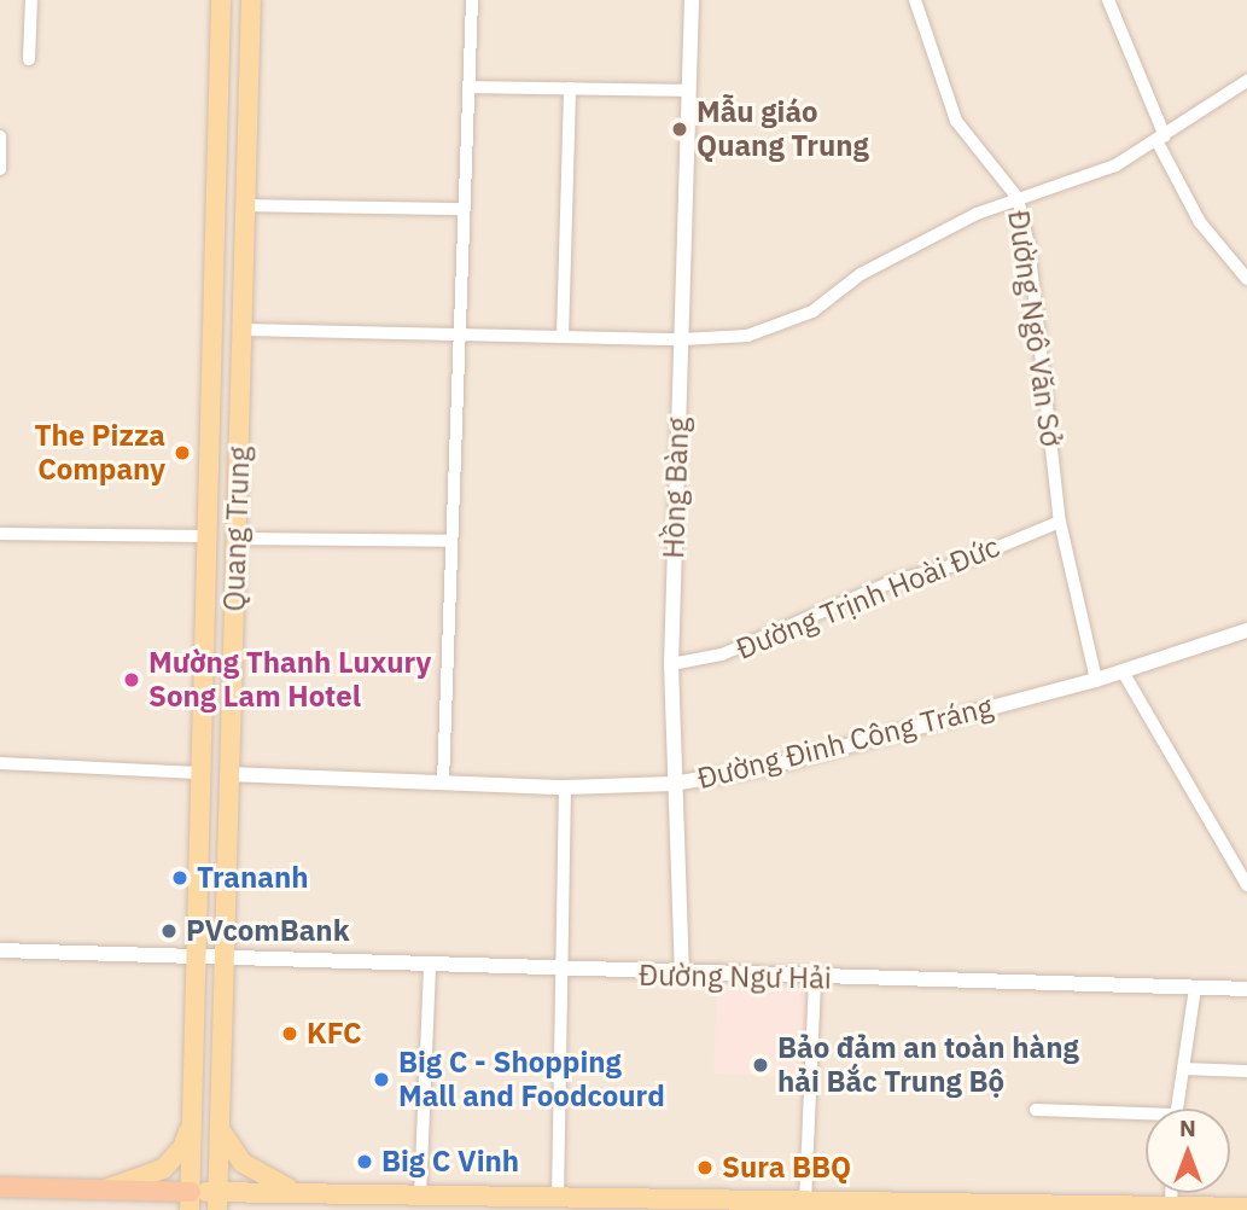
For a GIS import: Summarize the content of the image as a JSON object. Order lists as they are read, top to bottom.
{
  "streets": {
    "main road": ["Quang Trung"],
    "street": [
      "Đường Ngô Văn Sở",
      "Hồng Bàng",
      "Đường Trịnh Hoài Đức",
      "Đường Đinh Công Tráng",
      "Đường Ngư Hải"
    ]
  },
  "crossings": [
    ["Đường Ngô Văn Sở", "Đường Trịnh Hoài Đức"],
    ["Đường Ngô Văn Sở", "Đường Đinh Công Tráng"],
    ["Hồng Bàng", "Đường Trịnh Hoài Đức"],
    ["Hồng Bàng", "Đường Đinh Công Tráng"],
    ["Hồng Bàng", "Đường Ngư Hải"],
    ["Quang Trung", "Đường Đinh Công Tráng"],
    ["Quang Trung", "Đường Ngư Hải"]
  ],
  "places": [
    "Mẫu giáo Quang Trung",
    "The Pizza Company",
    "Mường Thanh Luxury Song Lam Hotel",
    "Trananh",
    "PVcomBank",
    "KFC",
    "Bảo đảm an toàn hàng hải Bắc Trung Bộ",
    "Big C - Shopping Mall and Foodcourd",
    "Big C Vinh",
    "Sura BBQ"
  ],
  "north": "top"
}
